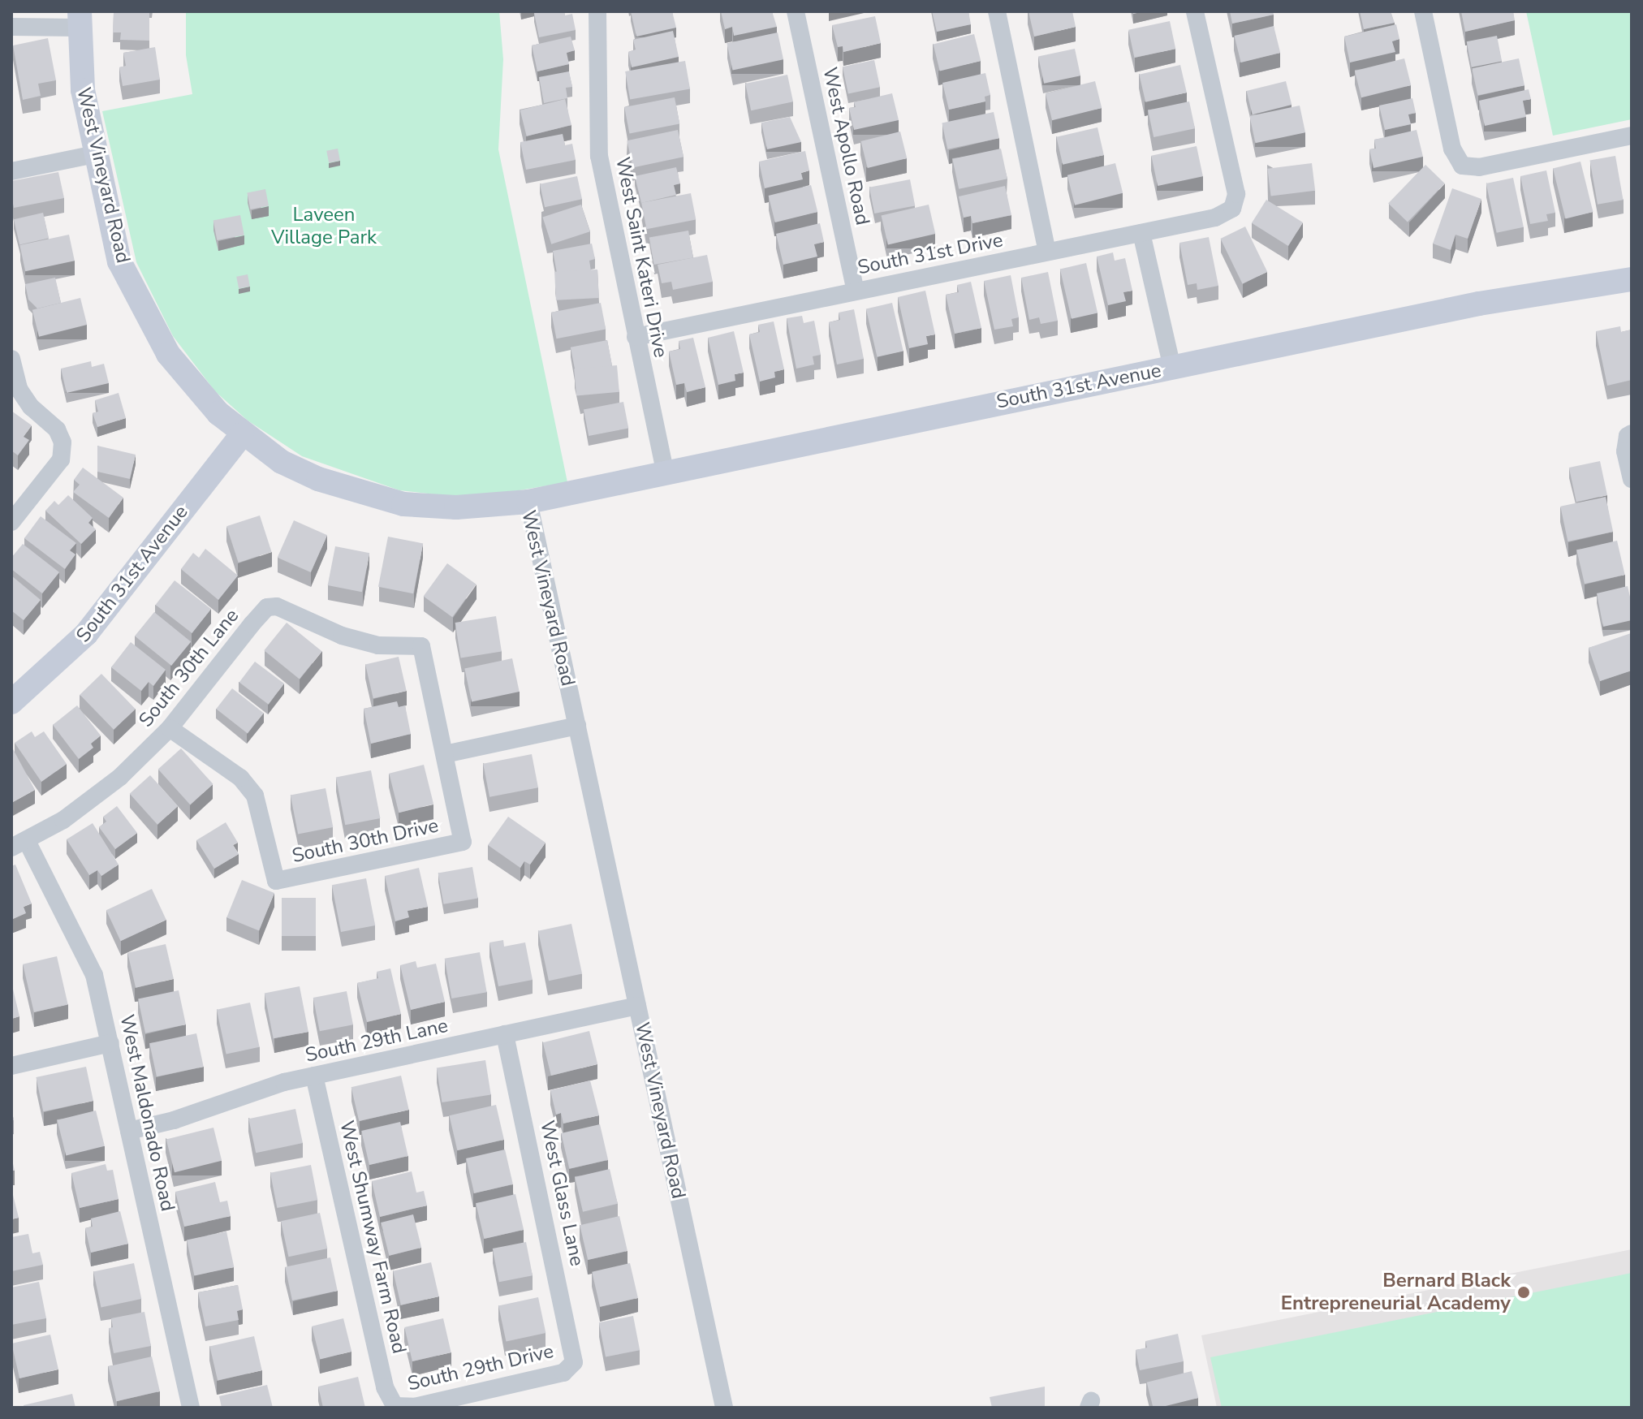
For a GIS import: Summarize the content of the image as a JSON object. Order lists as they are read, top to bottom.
{
  "streets": {
    "street": [
      "West Apollo Road",
      "West Vineyard Road",
      "South 31st Drive",
      "West Saint Kateri Drive",
      "South 31st Avenue",
      "South 30th Lane",
      "South 30th Drive",
      "South 29th Lane",
      "West Maldonado Road",
      "West Glass Lane",
      "West Shumway Farm Road",
      "South 29th Drive"
    ]
  },
  "crossings": [
    ["West Apollo Road", "South 31st Drive"],
    ["West Vineyard Road", "South 31st Avenue"],
    ["West Vineyard Road", "South 29th Lane"],
    ["South 31st Drive", "West Saint Kateri Drive"],
    ["West Saint Kateri Drive", "South 31st Avenue"],
    ["South 30th Lane", "South 30th Drive"],
    ["South 30th Lane", "West Maldonado Road"],
    ["South 29th Lane", "West Maldonado Road"],
    ["South 29th Lane", "West Glass Lane"],
    ["South 29th Lane", "West Shumway Farm Road"],
    ["West Glass Lane", "South 29th Drive"],
    ["West Shumway Farm Road", "South 29th Drive"]
  ],
  "parks": ["Laveen Village Park"],
  "places": ["Bernard Black Entrepreneurial Academy"]
}
